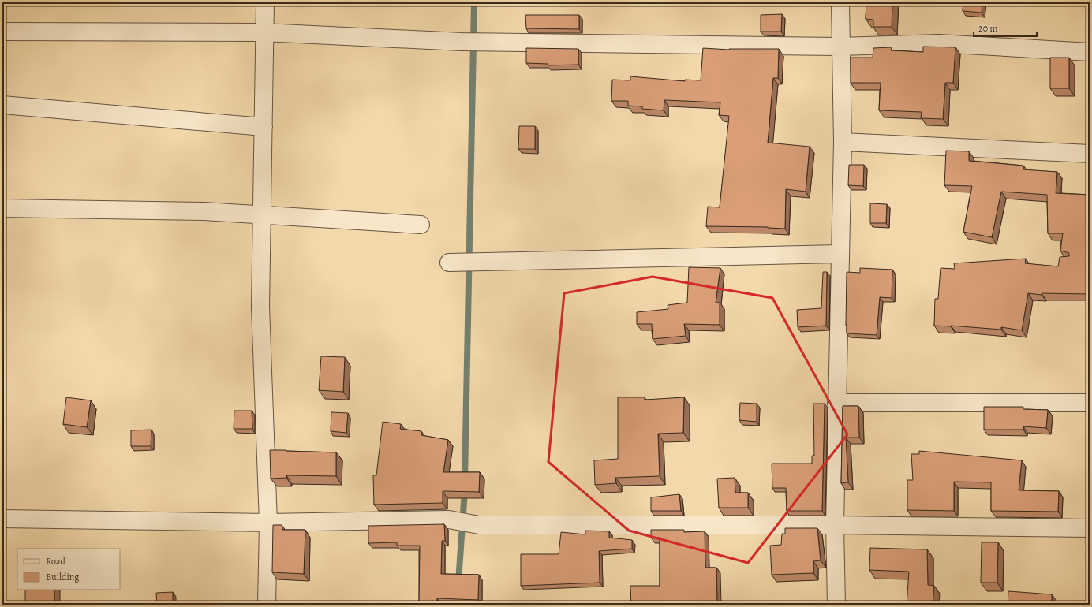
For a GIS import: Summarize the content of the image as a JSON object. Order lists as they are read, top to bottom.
{
  "legend": ["Road", "Building"],
  "scale_bar": "20 m"
}
